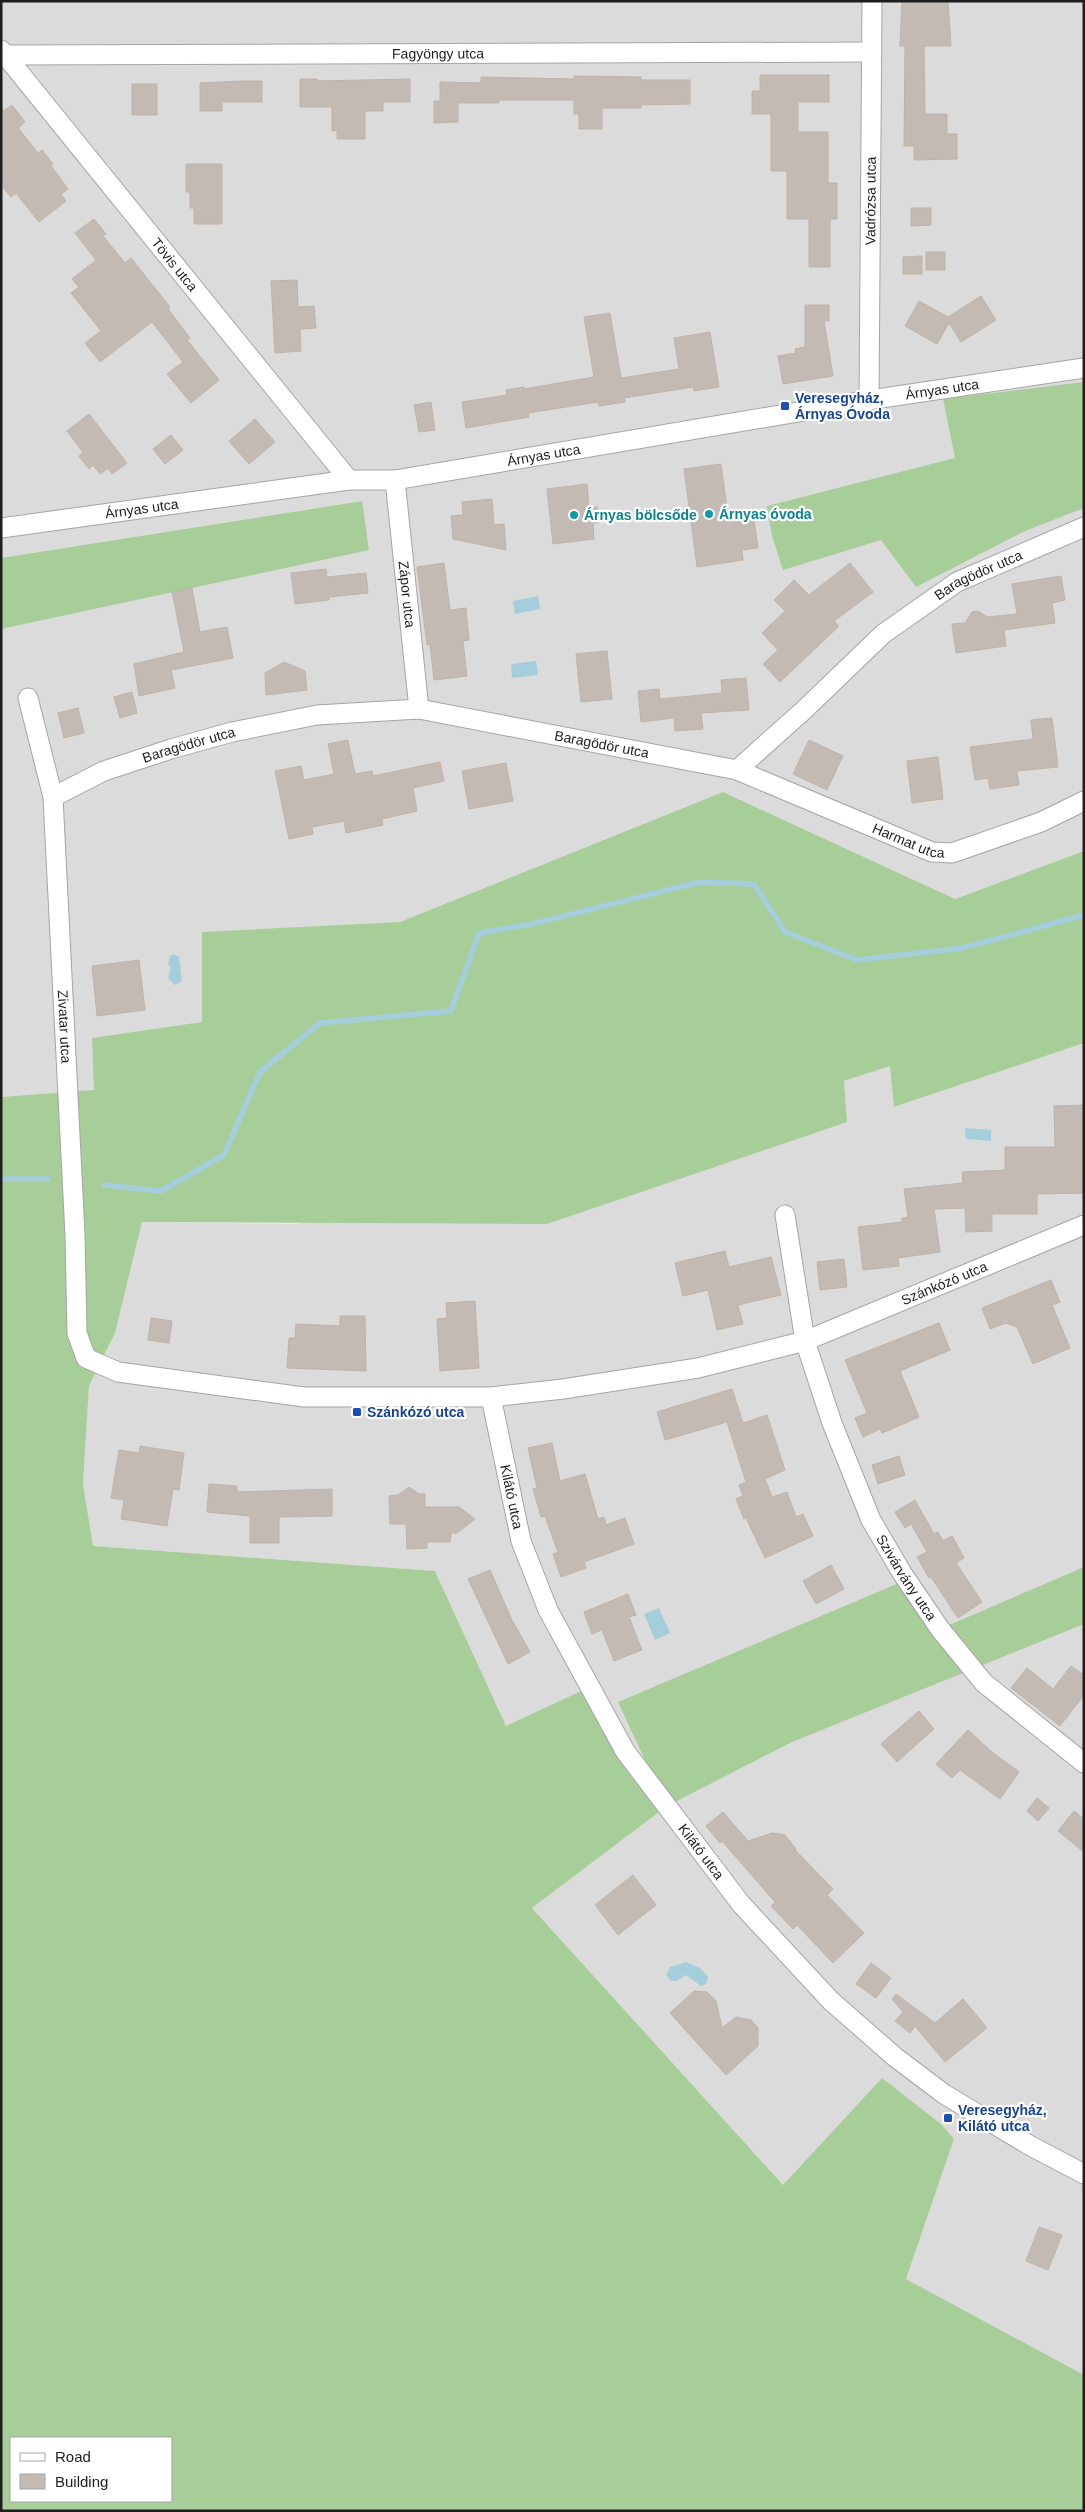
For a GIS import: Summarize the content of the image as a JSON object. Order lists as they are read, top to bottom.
{
  "streets": {
    "street": [
      "Fagyöngy utca",
      "Vadrózsa utca",
      "Tövis utca",
      "Árnyas utca",
      "Baragödör utca",
      "Zápor utca",
      "Harmat utca",
      "Zivatar utca",
      "Szánkózó utca",
      "Kilátó utca",
      "Szivárvány utca"
    ]
  },
  "crossings": [
    ["Fagyöngy utca", "Vadrózsa utca"],
    ["Fagyöngy utca", "Tövis utca"],
    ["Vadrózsa utca", "Árnyas utca"],
    ["Tövis utca", "Árnyas utca"],
    ["Árnyas utca", "Zápor utca"],
    ["Baragödör utca", "Zápor utca"],
    ["Baragödör utca", "Harmat utca"],
    ["Baragödör utca", "Zivatar utca"],
    ["Zivatar utca", "Szánkózó utca"],
    ["Szánkózó utca", "Kilátó utca"],
    ["Szánkózó utca", "Szivárvány utca"]
  ],
  "places": {
    "transit": ["Veresegyház, Árnyas Óvoda", "Szánkózó utca", "Veresegyház, Kilátó utca"],
    "other": ["Árnyas óvoda", "Árnyas bölcsőde"]
  },
  "legend": ["Road", "Building"]
}
